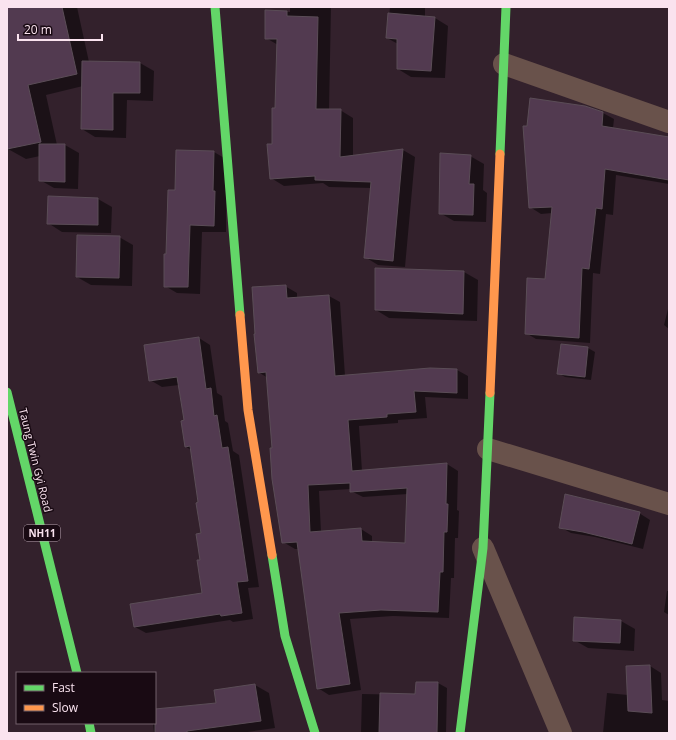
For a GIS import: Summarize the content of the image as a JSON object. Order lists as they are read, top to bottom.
{
  "streets": {
    "main road": ["Taung Twin Gyi Road", "NH11"]
  },
  "legend": ["Fast", "Slow"],
  "scale_bar": "20 m"
}
